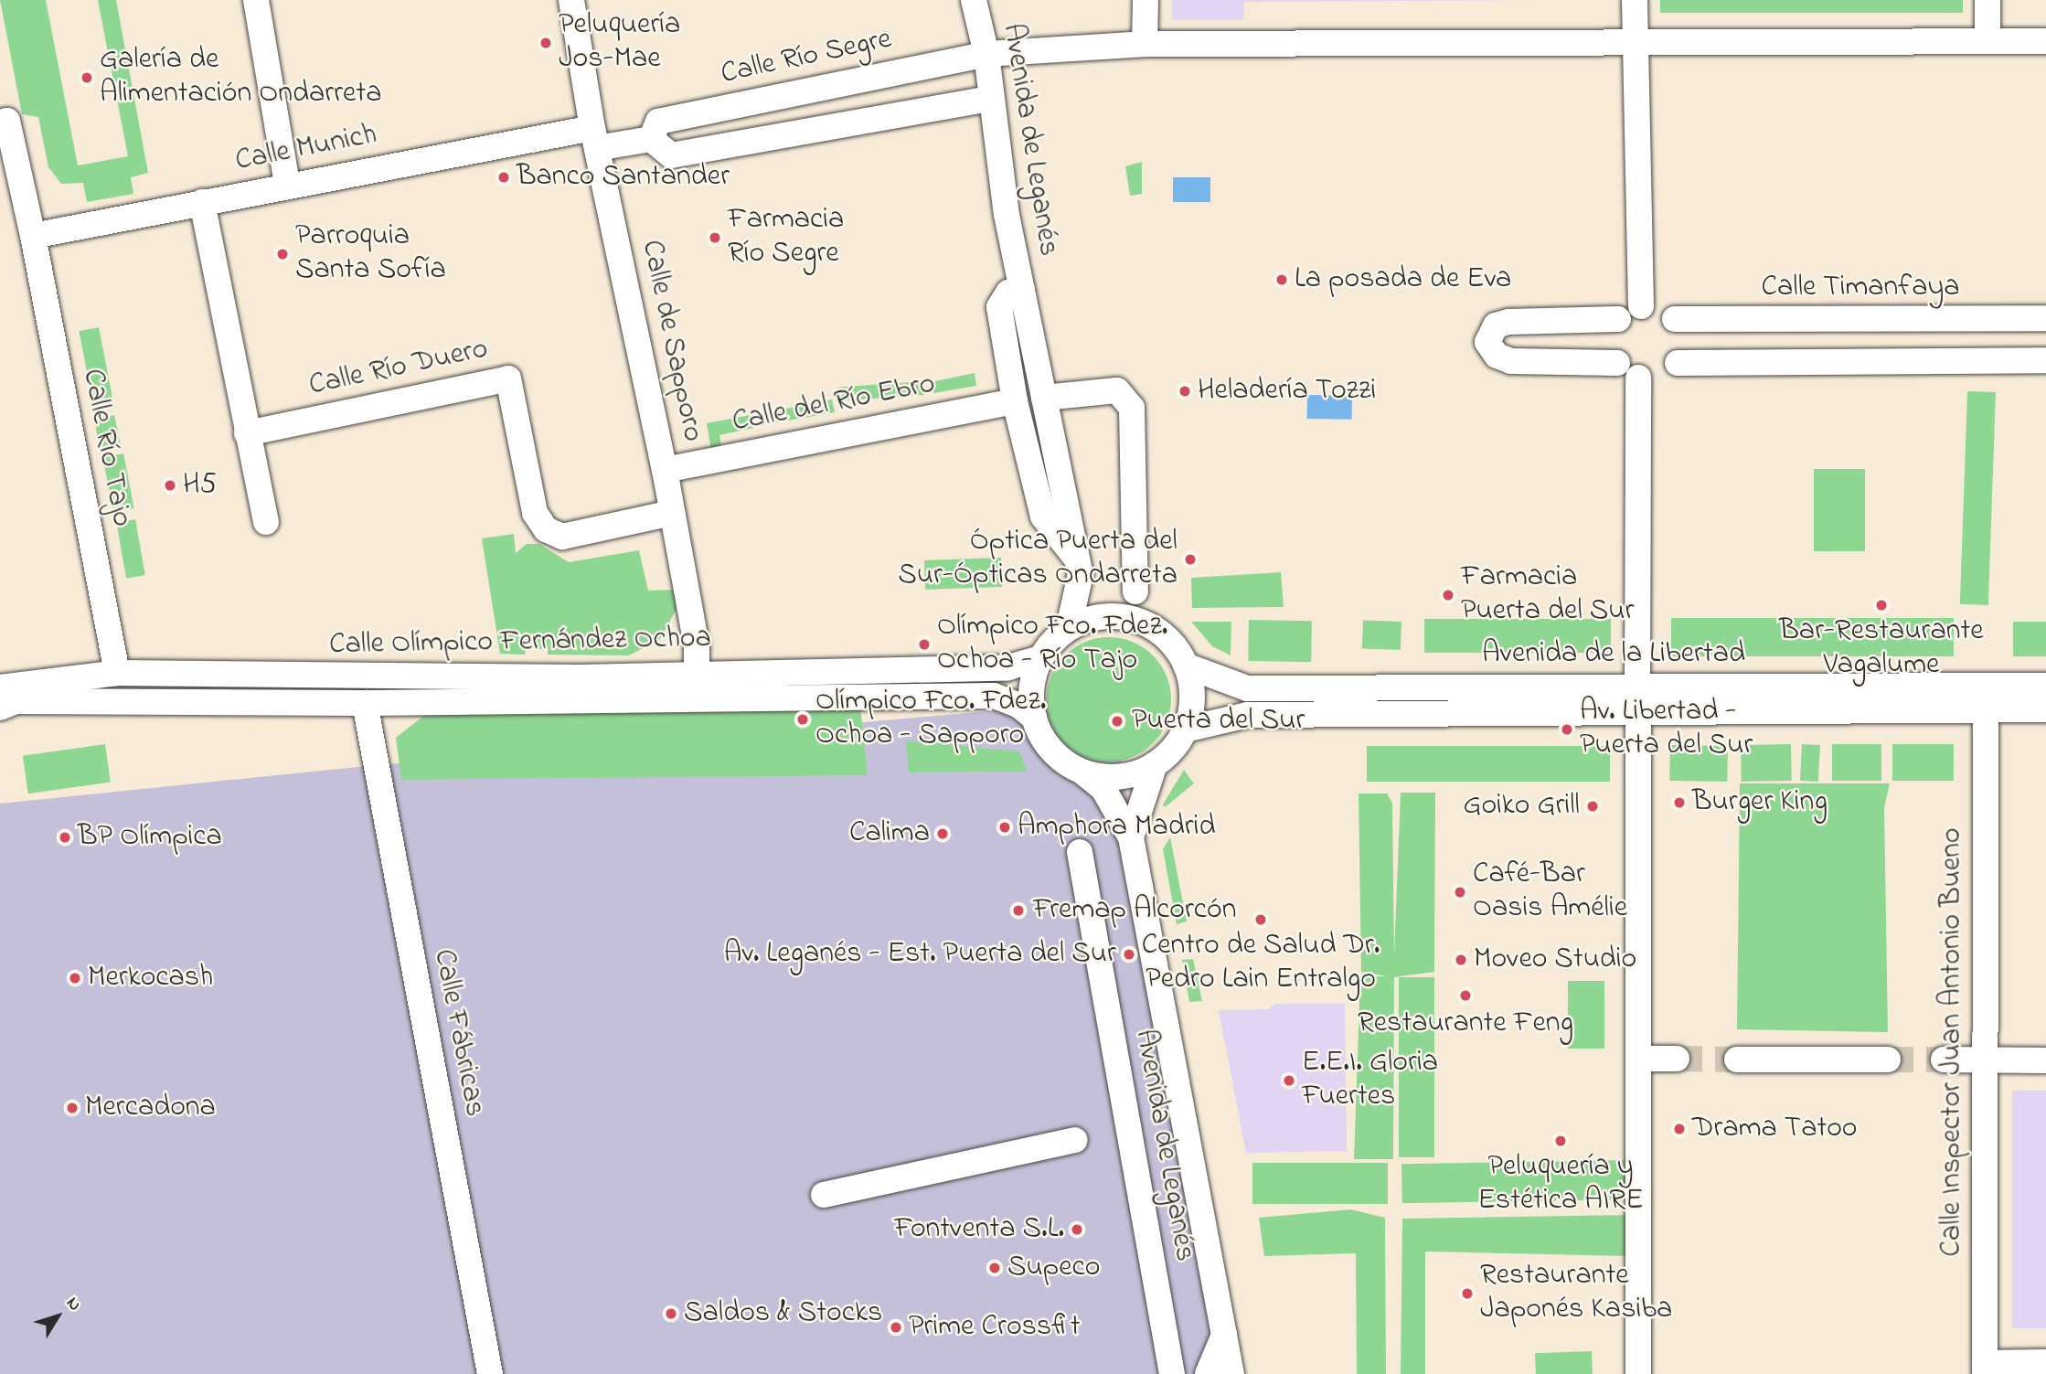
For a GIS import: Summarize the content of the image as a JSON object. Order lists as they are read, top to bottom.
{
  "streets": {
    "street": [
      "Calle Río Segre",
      "Avenida de Leganés",
      "Calle Munich",
      "Calle Timanfaya",
      "Calle de Sapporo",
      "Calle Río Duero",
      "Calle del Río Ebro",
      "Calle Río Tajo",
      "Calle Olímpico Fernández Ochoa",
      "Avenida de la Libertad",
      "Calle Fábricas",
      "Calle Inspector Juan Antonio Bueno"
    ]
  },
  "crossings": [
    ["Calle Río Segre", "Avenida de Leganés"],
    ["Avenida de Leganés", "Calle del Río Ebro"],
    ["Avenida de Leganés", "Calle Olímpico Fernández Ochoa"],
    ["Avenida de Leganés", "Avenida de la Libertad"],
    ["Calle Munich", "Calle de Sapporo"],
    ["Calle Munich", "Calle Río Tajo"],
    ["Calle de Sapporo", "Calle Río Duero"],
    ["Calle de Sapporo", "Calle del Río Ebro"],
    ["Calle de Sapporo", "Calle Olímpico Fernández Ochoa"],
    ["Calle Río Tajo", "Calle Olímpico Fernández Ochoa"],
    ["Calle Olímpico Fernández Ochoa", "Avenida de la Libertad"],
    ["Calle Olímpico Fernández Ochoa", "Calle Fábricas"],
    ["Avenida de la Libertad", "Calle Inspector Juan Antonio Bueno"]
  ],
  "places": [
    "Peluquería Jos-Mae",
    "Galería de Alimentación Ondarreta",
    "Banco Santander",
    "Farmacia Río Segre",
    "Parroquia Santa Sofía",
    "La posada de Eva",
    "Heladería Tozzi",
    "H5",
    "Óptica Puerta del Sur-Ópticas Ondarreta",
    "Farmacia Puerta del Sur",
    "Bar-Restaurante Vagalume",
    "Olímpico Fco. Fdez. Ochoa - Río Tajo",
    "Olímpico Fco. Fdez. Ochoa - Sapporo",
    "Puerta del Sur",
    "Av. Libertad - Puerta del Sur",
    "Burger King",
    "Goiko Grill",
    "Amphora Madrid",
    "Calima",
    "BP Olímpica",
    "Café-Bar Oasis Amélie",
    "Fremap Alcorcón",
    "Centro de Salud Dr. Pedro Lain Entralgo",
    "Av. Leganés - Est. Puerta del Sur",
    "Moveo Studio",
    "Merkocash",
    "Restaurante Feng",
    "E.E.I. Gloria Fuertes",
    "Mercadona",
    "Drama Tatoo",
    "Peluquería y Estética AIRE",
    "Fontventa S.L.",
    "Supeco",
    "Restaurante Japonés Kasiba",
    "Saldos & Stocks",
    "Prime Crossfit"
  ],
  "north": "top right"
}
